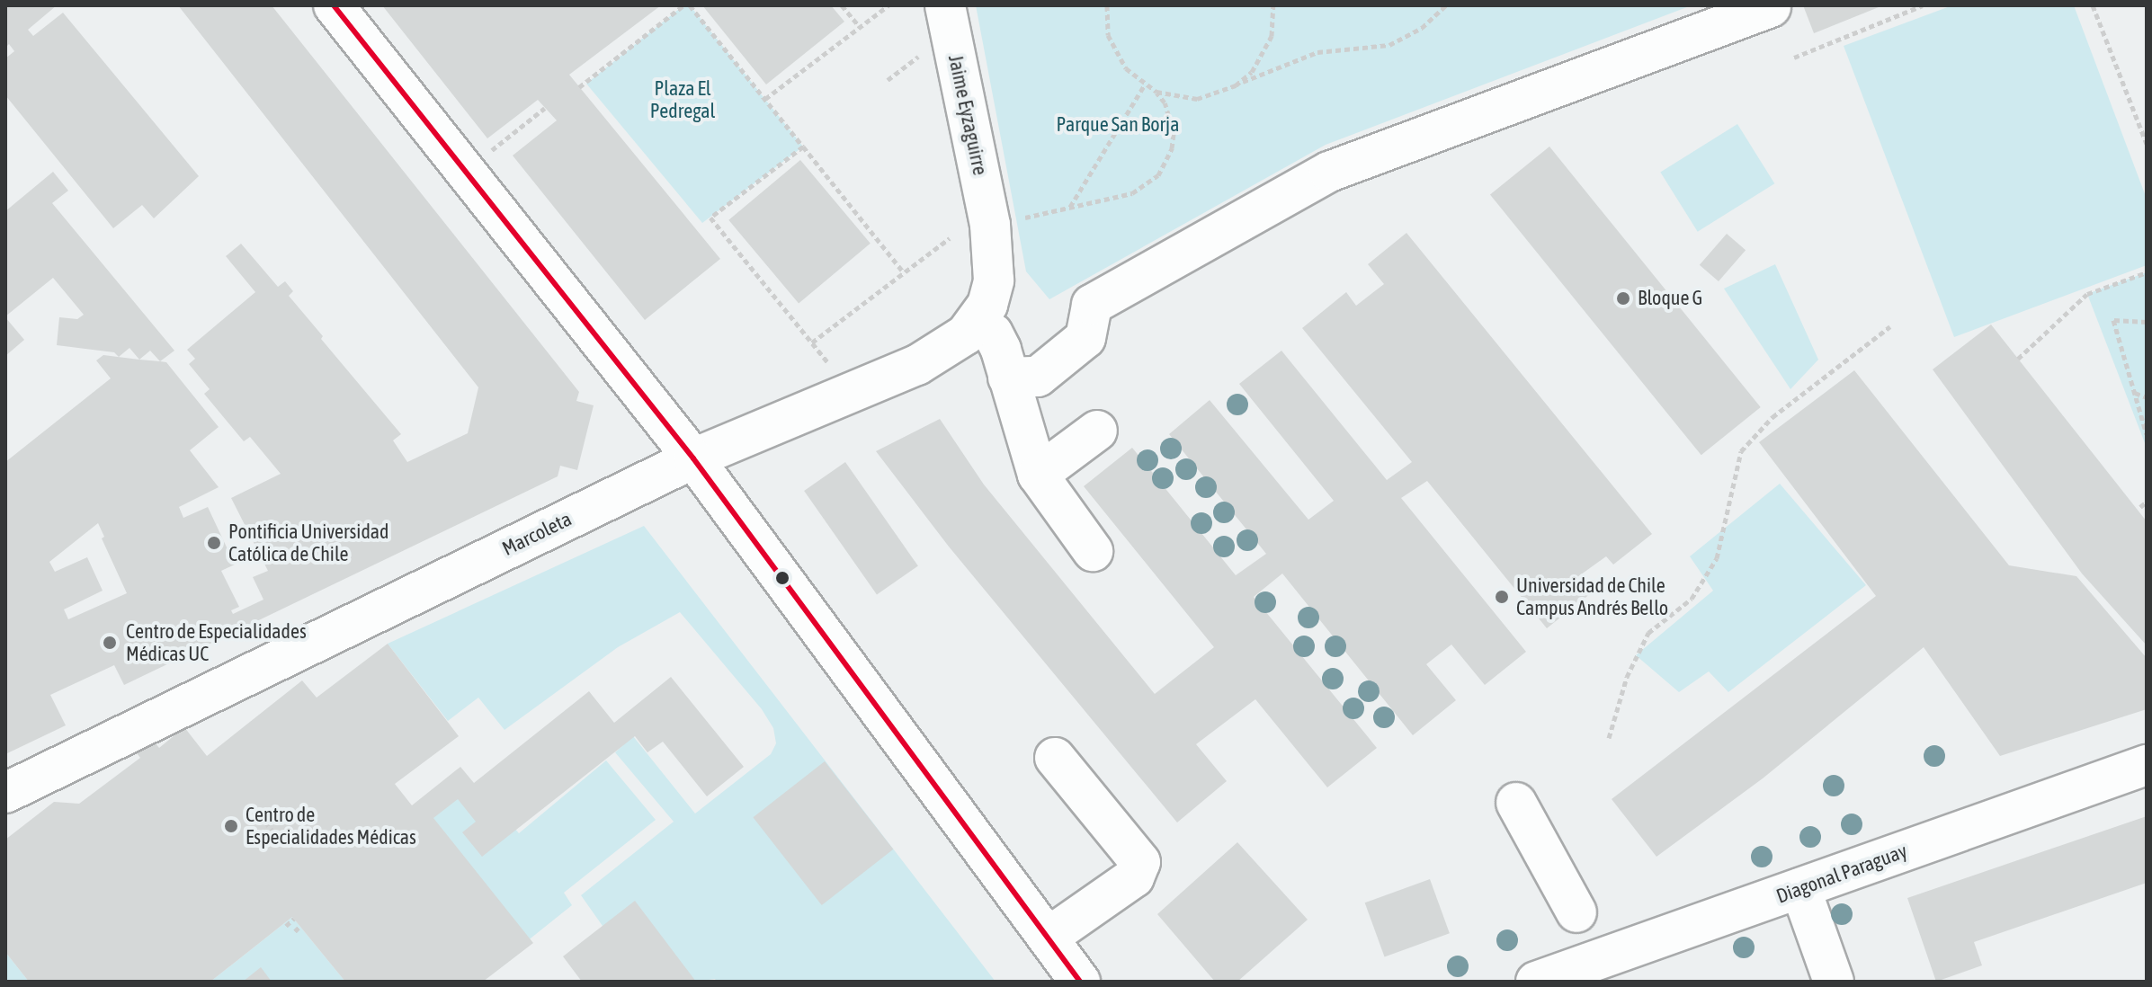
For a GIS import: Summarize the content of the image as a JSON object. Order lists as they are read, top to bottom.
{
  "streets": {
    "main road": ["Jaime Eyzaguirre", "Marcoleta", "Diagonal Paraguay"]
  },
  "crossings": [
    ["Jaime Eyzaguirre", "Marcoleta"]
  ],
  "parks": ["Plaza El Pedregal", "Parque San Borja"],
  "places": [
    "Bloque G",
    "Pontificia Universidad Católica de Chile",
    "Universidad de Chile Campus Andrés Bello",
    "Centro de Especialidades Médicas UC",
    "Centro de Especialidades Médicas"
  ]
}
